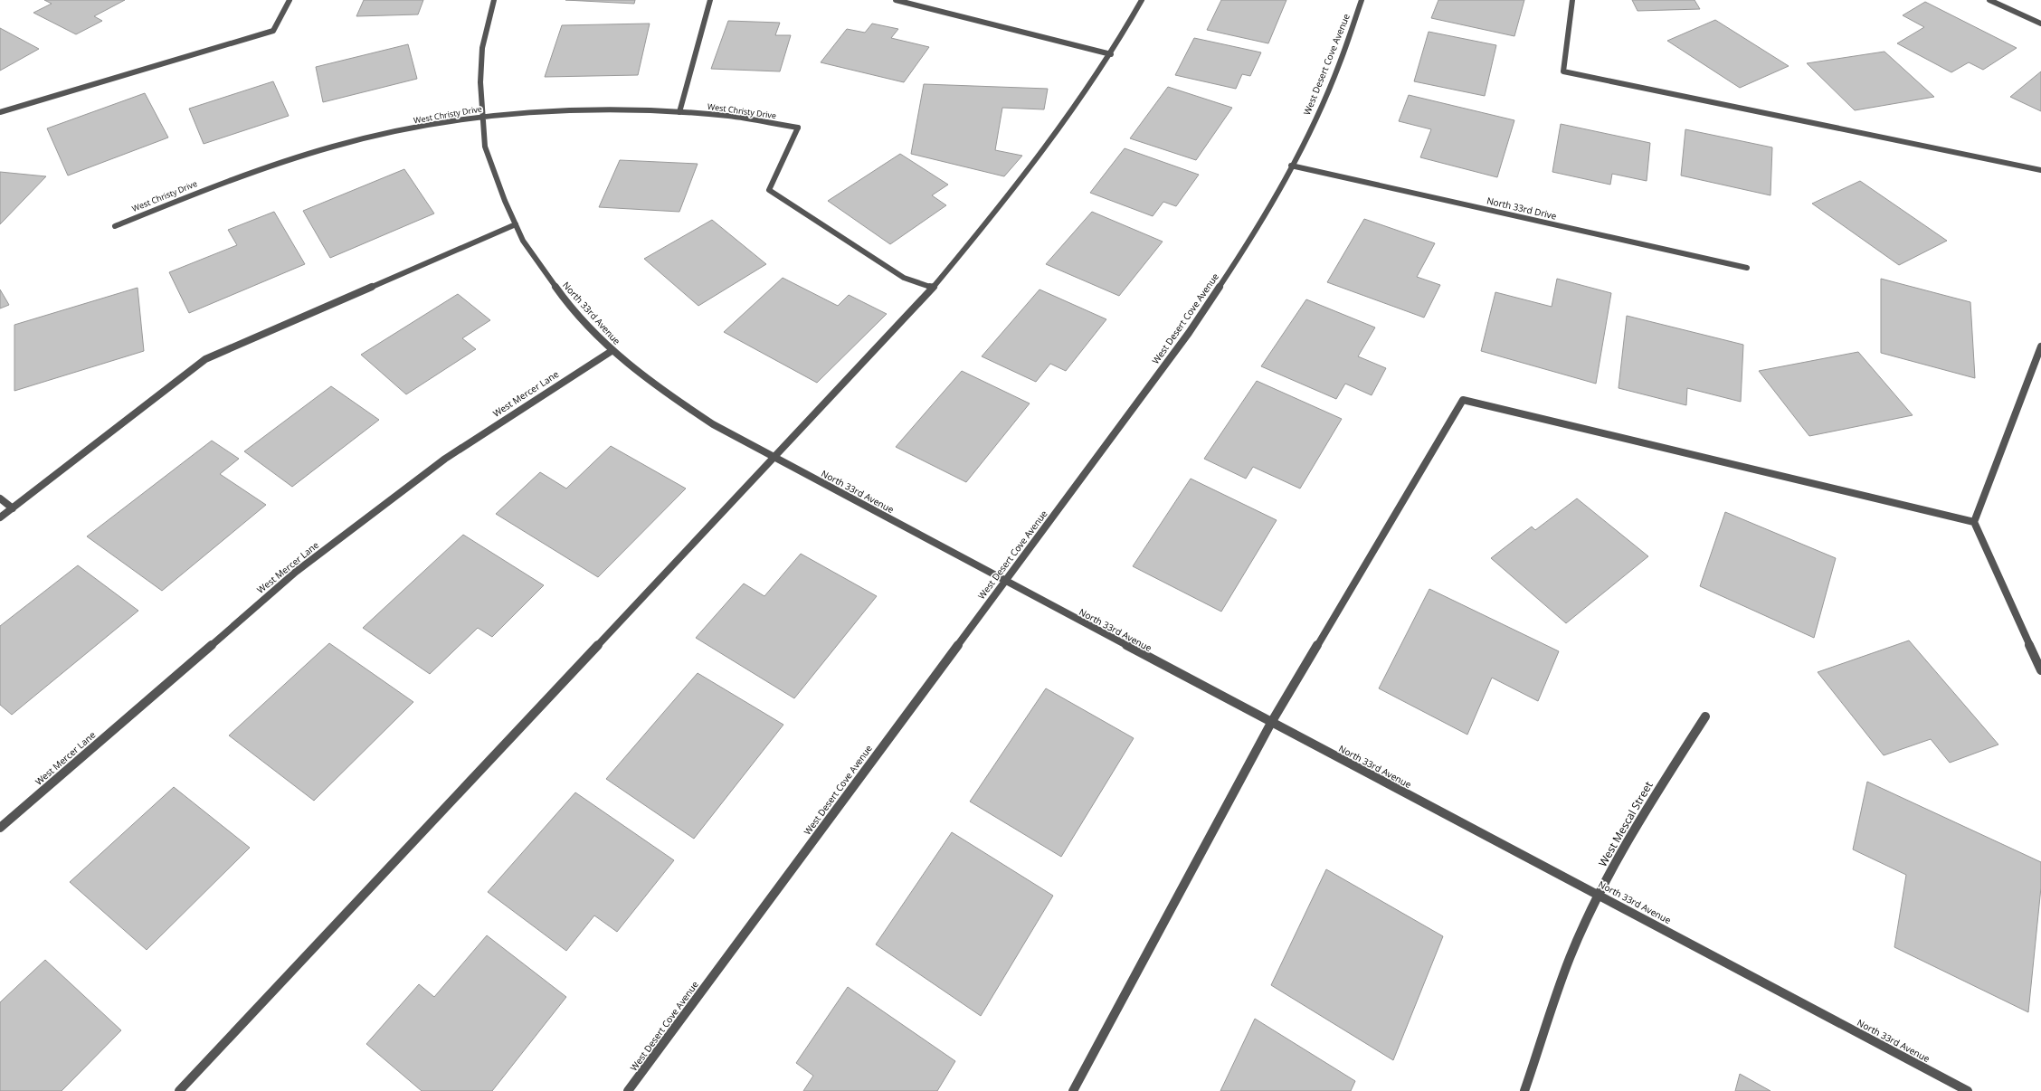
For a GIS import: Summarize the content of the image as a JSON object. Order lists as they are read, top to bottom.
{
  "streets": {
    "street": [
      "West Desert Cove Avenue",
      "West Christy Drive",
      "North 33rd Drive",
      "North 33rd Avenue",
      "West Mercer Lane",
      "West Mescal Street"
    ]
  },
  "crossings": [
    ["West Desert Cove Avenue", "North 33rd Drive"],
    ["West Desert Cove Avenue", "North 33rd Avenue"],
    ["West Christy Drive", "North 33rd Avenue"],
    ["North 33rd Avenue", "West Mercer Lane"],
    ["North 33rd Avenue", "West Mescal Street"]
  ]
}
